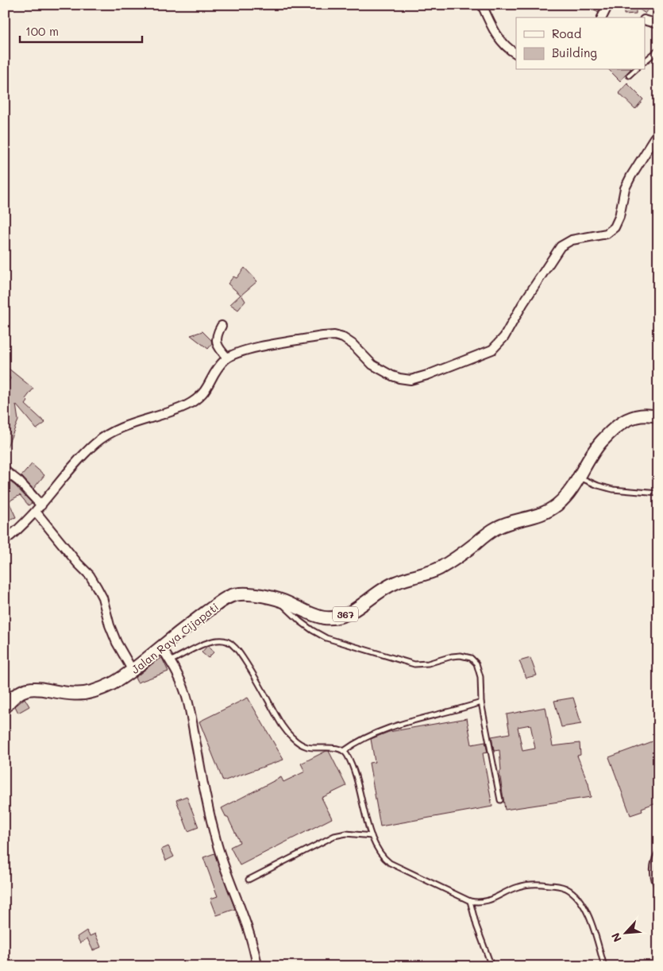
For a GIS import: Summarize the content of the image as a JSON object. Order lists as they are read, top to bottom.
{
  "streets": {
    "main road": ["367", "Jalan Raya Cijapati"]
  },
  "legend": ["Road", "Building"],
  "scale_bar": "100 m",
  "north": "bottom left"
}
